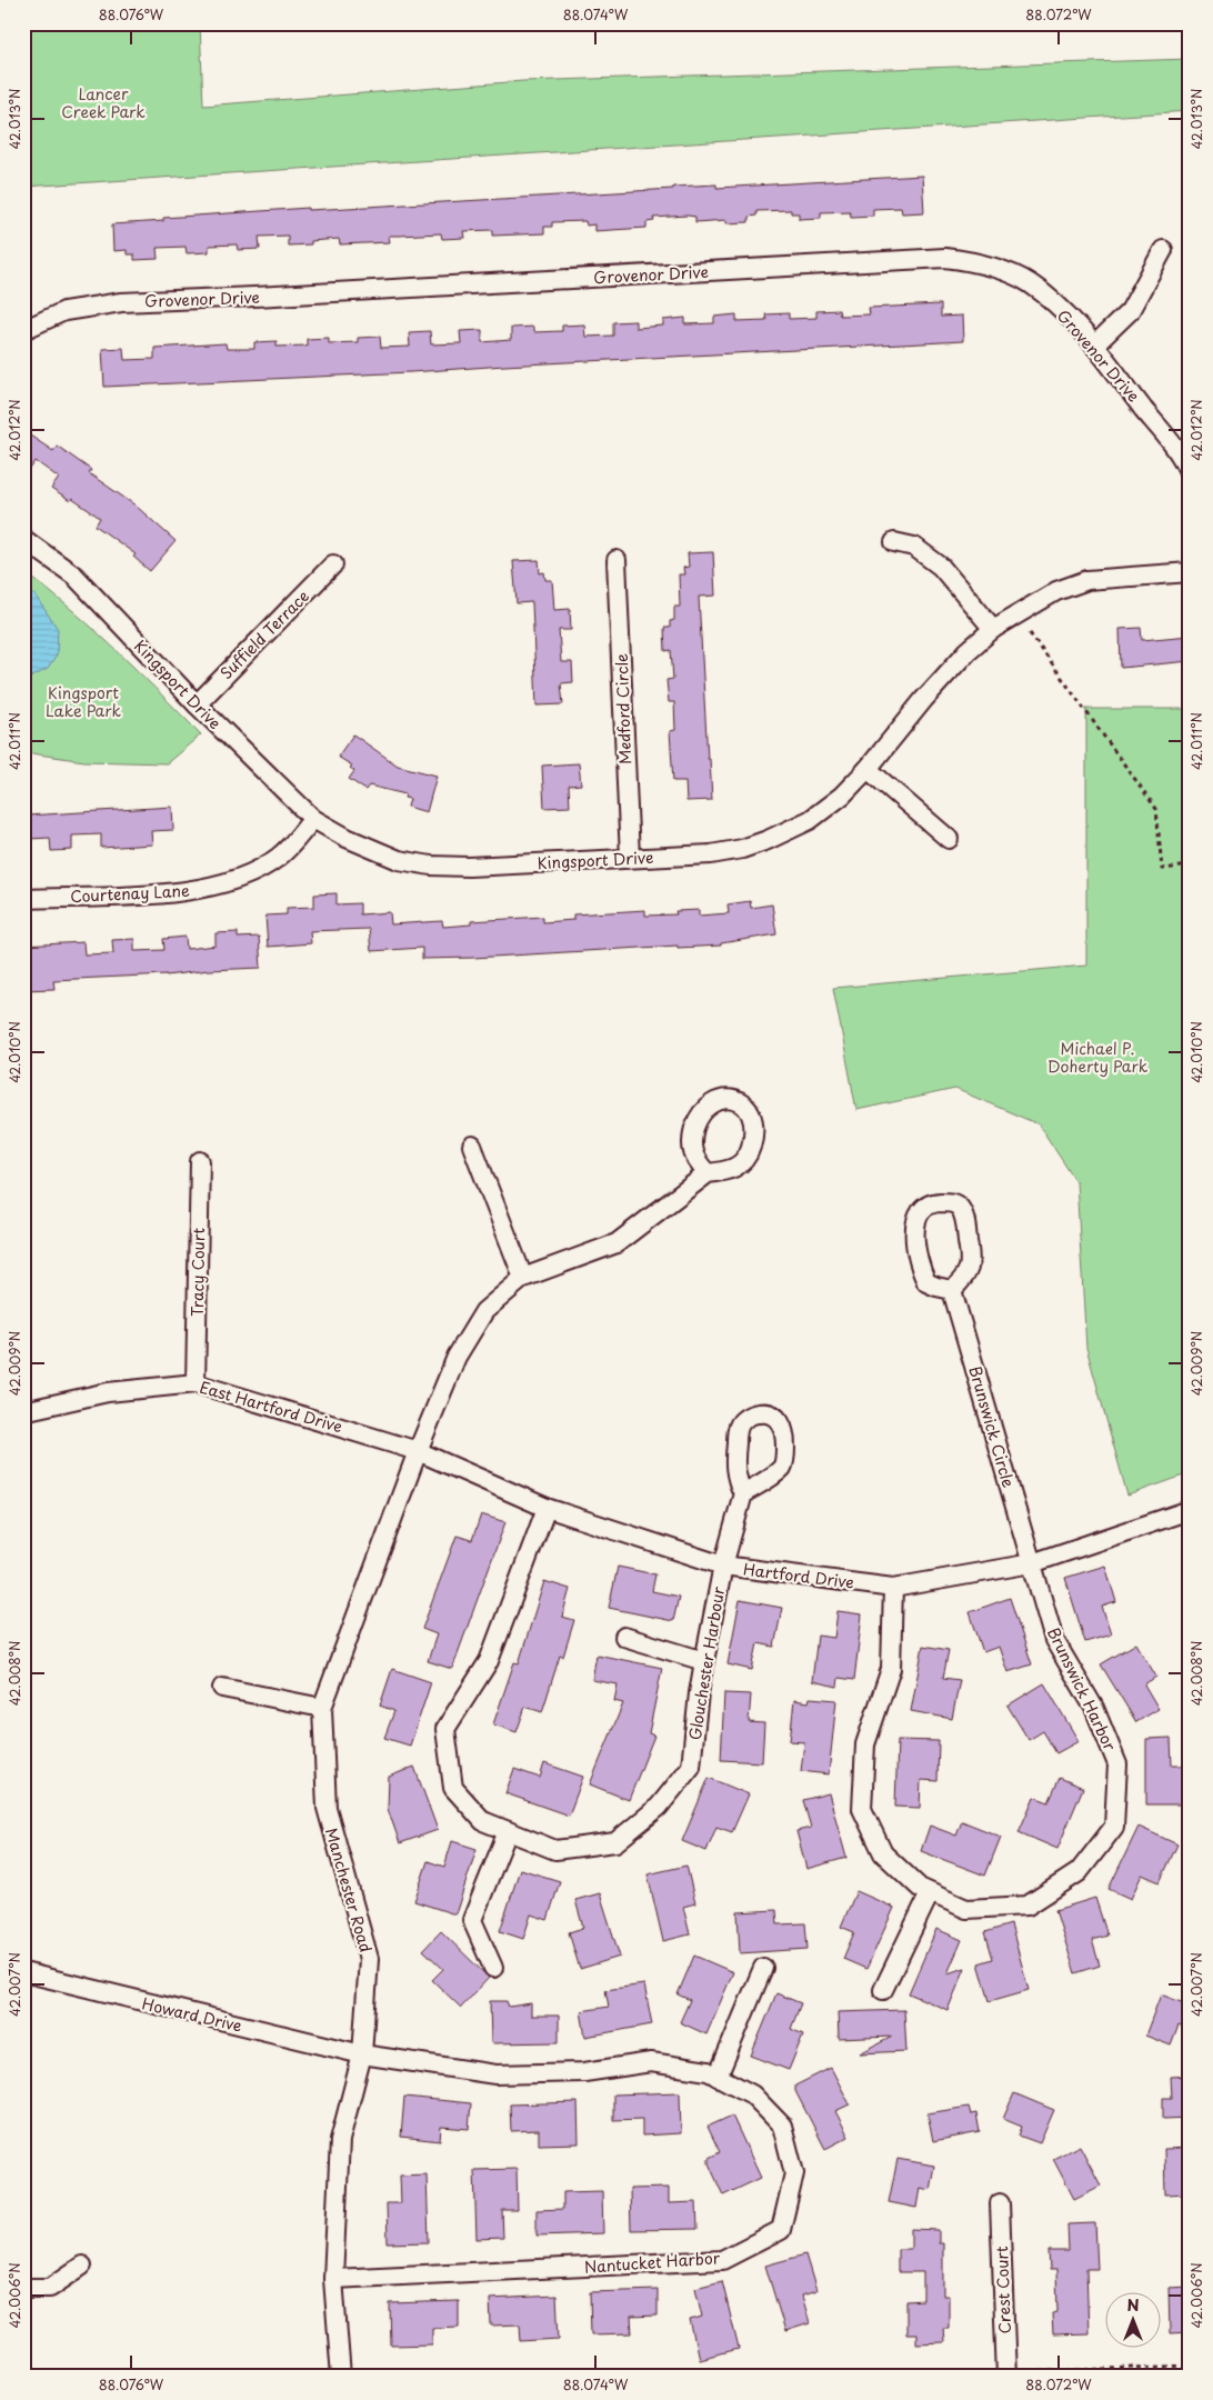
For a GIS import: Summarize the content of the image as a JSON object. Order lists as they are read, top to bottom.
{
  "streets": {
    "street": [
      "Grovenor Drive",
      "Suffield Terrace",
      "Kingsport Drive",
      "Medford Circle",
      "Courtenay Lane",
      "Tracy Court",
      "East Hartford Drive",
      "Brunswick Circle",
      "Hartford Drive",
      "Glouchester Harbour",
      "Brunswick Harbor",
      "Manchester Road",
      "Howard Drive",
      "Nantucket Harbor",
      "Crest Court"
    ]
  },
  "crossings": [
    ["Suffield Terrace", "Kingsport Drive"],
    ["Kingsport Drive", "Medford Circle"],
    ["Kingsport Drive", "Courtenay Lane"],
    ["Tracy Court", "East Hartford Drive"],
    ["East Hartford Drive", "Hartford Drive"],
    ["East Hartford Drive", "Manchester Road"],
    ["Brunswick Circle", "Hartford Drive"],
    ["Brunswick Circle", "Brunswick Harbor"],
    ["Hartford Drive", "Glouchester Harbour"],
    ["Hartford Drive", "Brunswick Harbor"],
    ["Hartford Drive", "Manchester Road"],
    ["Manchester Road", "Howard Drive"],
    ["Manchester Road", "Nantucket Harbor"],
    ["Howard Drive", "Nantucket Harbor"]
  ],
  "parks": ["Lancer Creek Park", "Kingsport Lake Park", "Michael P. Doherty Park"],
  "north": "top",
  "coordinates": [
    "88.076°W",
    "88.074°W",
    "88.072°W",
    "42.013°N",
    "42.012°N",
    "42.011°N",
    "42.010°N",
    "42.009°N",
    "42.008°N",
    "42.007°N",
    "42.006°N"
  ]
}
